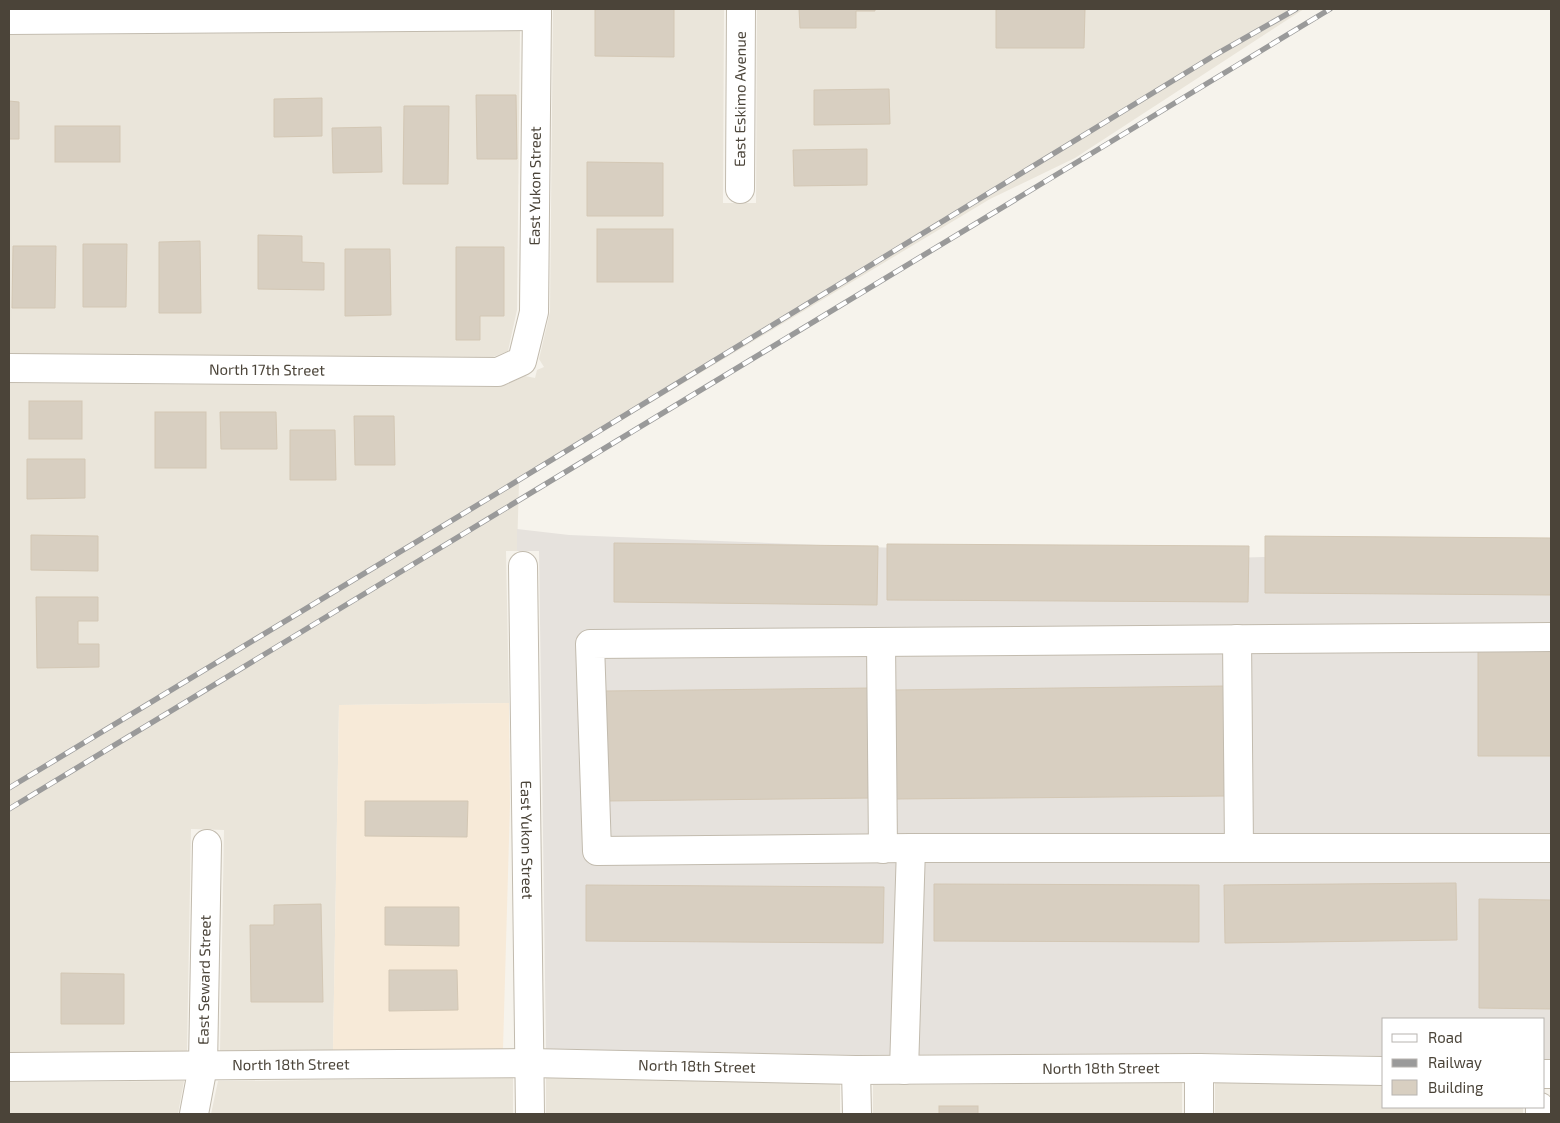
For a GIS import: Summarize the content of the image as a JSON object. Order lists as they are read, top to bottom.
{
  "streets": {
    "street": [
      "East Eskimo Avenue",
      "East Yukon Street",
      "North 17th Street",
      "East Seward Street",
      "North 18th Street"
    ]
  },
  "crossings": [
    ["East Yukon Street", "North 17th Street"],
    ["East Yukon Street", "North 18th Street"],
    ["East Seward Street", "North 18th Street"]
  ],
  "legend": ["Road", "Railway", "Building"]
}
